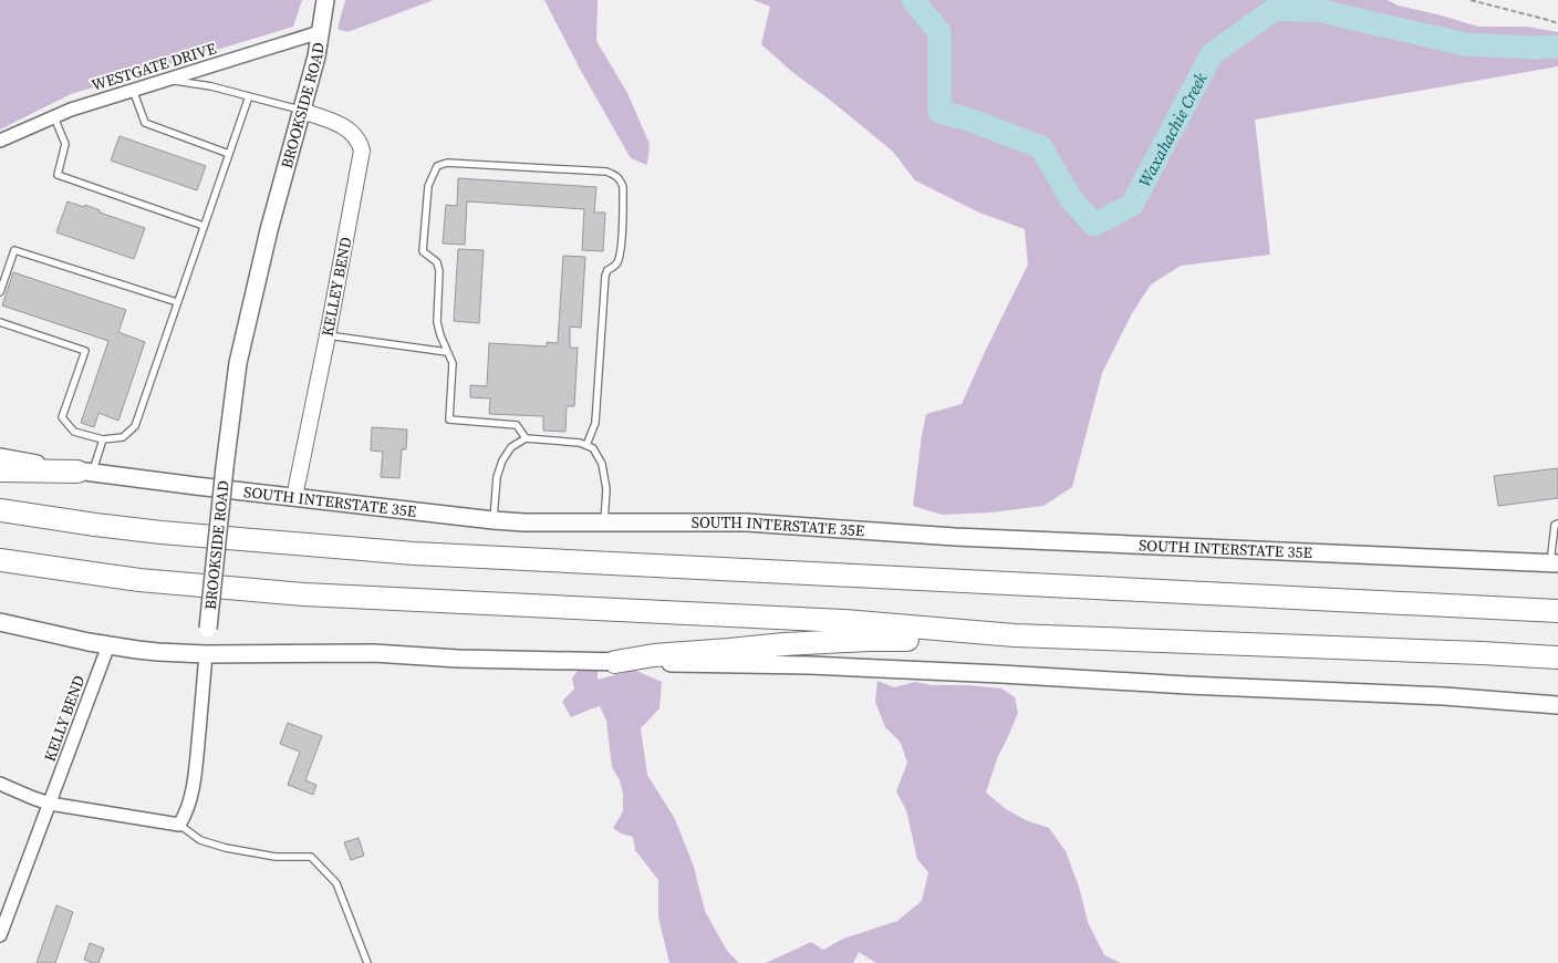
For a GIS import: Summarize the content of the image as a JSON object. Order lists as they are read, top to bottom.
{
  "streets": {
    "main road": ["BROOKSIDE ROAD", "SOUTH INTERSTATE 35E"],
    "street": ["WESTGATE DRIVE", "KELLEY BEND", "KELLY BEND"]
  },
  "crossings": [
    ["WESTGATE DRIVE", "BROOKSIDE ROAD"],
    ["BROOKSIDE ROAD", "KELLEY BEND"],
    ["KELLEY BEND", "SOUTH INTERSTATE 35E"]
  ],
  "water": ["Waxahachie Creek"]
}
